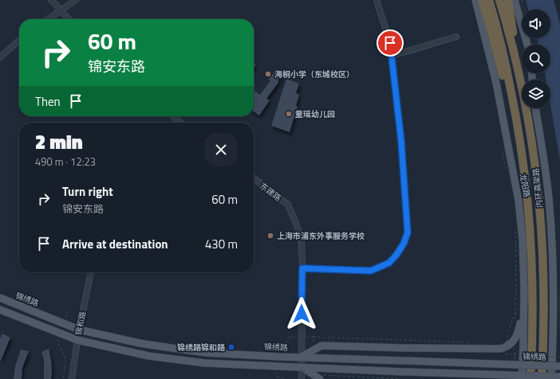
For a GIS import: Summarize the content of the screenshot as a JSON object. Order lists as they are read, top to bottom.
{
  "streets": {
    "highway": ["内环高架路"],
    "main road": ["龙阳路", "锦绣路"],
    "street": ["东建路", "锦和路"]
  },
  "crossings": [
    ["东建路", "锦绣路"],
    ["锦绣路", "锦和路"]
  ],
  "places": {
    "other": ["海桐小学（东城校区）", "童瑶幼儿园", "上海市浦东外事服务学校"],
    "transit": ["锦绣路锦和路"]
  },
  "page": {
    "turn": ["60 m", "锦安东路"],
    "then": "Then",
    "heading": ["2 min", "490 m · 12:23"],
    "list": [
      {
        "name": "Turn right",
        "note": "锦安东路",
        "value": "60 m"
      },
      {
        "name": "Arrive at destination",
        "value": "430 m"
      }
    ]
  }
}
